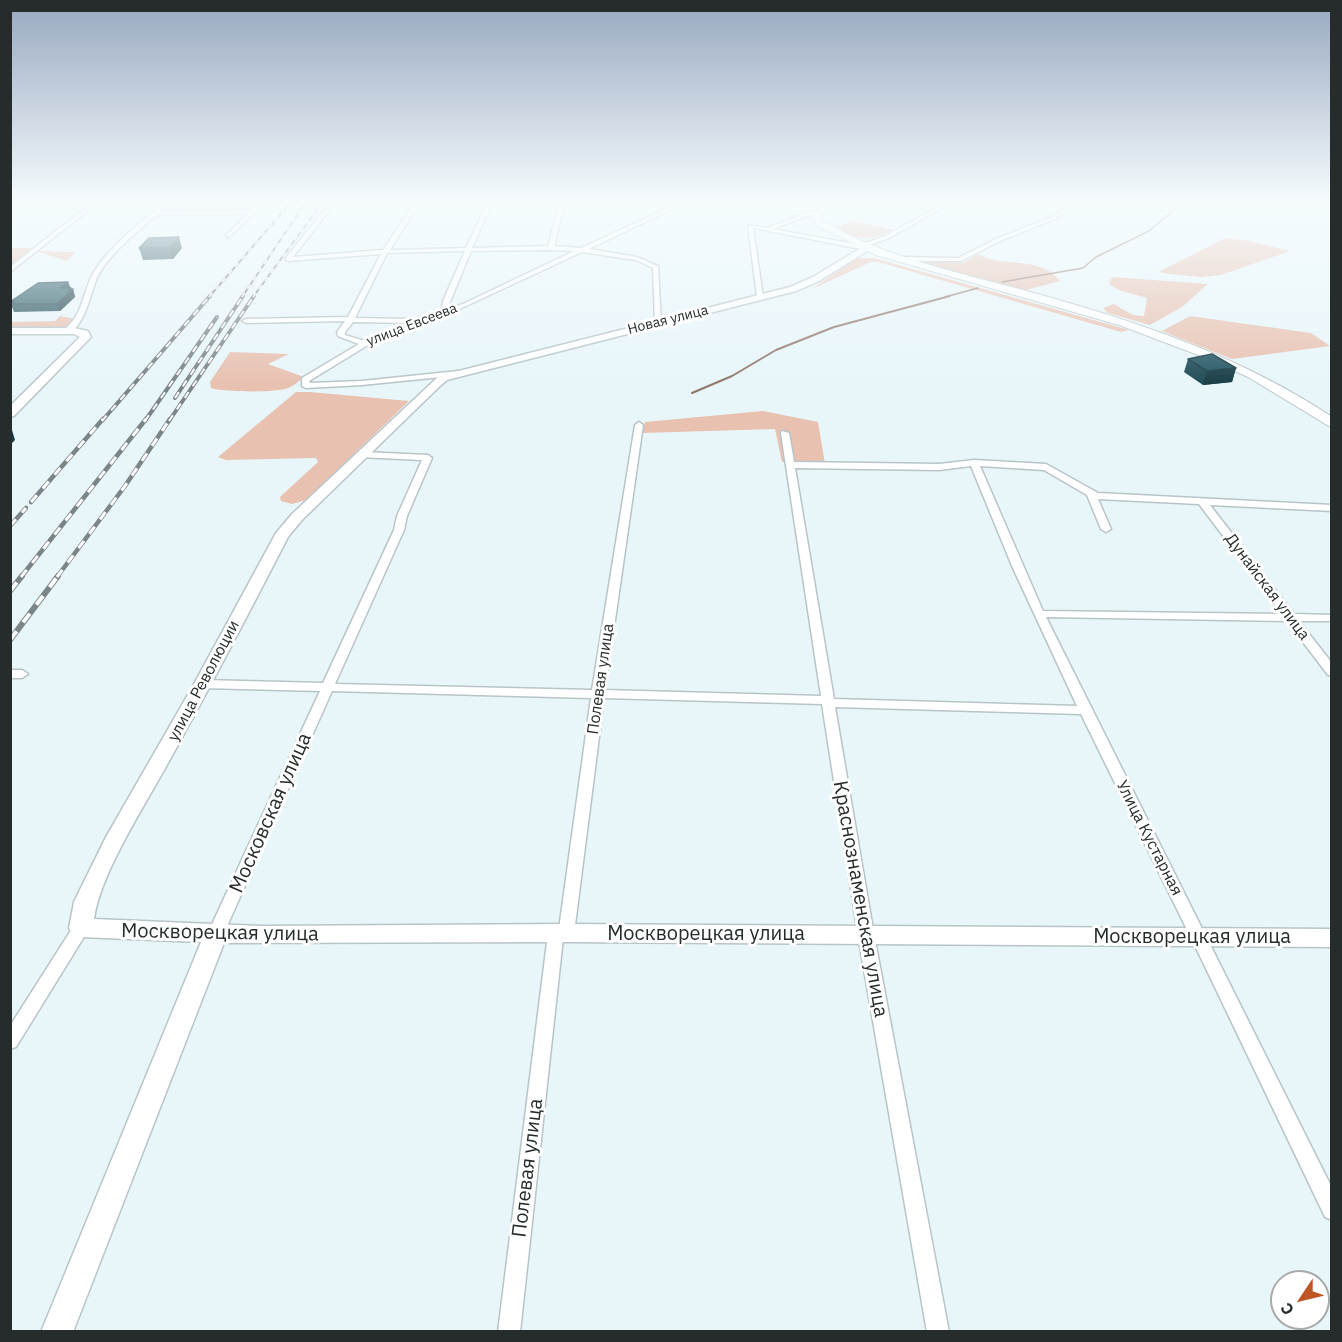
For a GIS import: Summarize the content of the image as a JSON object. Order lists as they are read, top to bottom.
{
  "streets": {
    "street": [
      "Новая улица",
      "улица Евсеева",
      "Дунайская улица",
      "Полевая улица",
      "улица Революции",
      "Московская улица",
      "Улица Кустарная",
      "Краснознаменская улица",
      "Москворецкая улица"
    ]
  },
  "crossings": [
    ["Новая улица", "улица Евсеева"],
    ["Новая улица", "улица Революции"],
    ["улица Евсеева", "улица Революции"],
    ["Полевая улица", "Москворецкая улица"],
    ["улица Революции", "Московская улица"],
    ["улица Революции", "Москворецкая улица"],
    ["Московская улица", "Москворецкая улица"],
    ["Улица Кустарная", "Москворецкая улица"],
    ["Краснознаменская улица", "Москворецкая улица"]
  ],
  "north": "bottom left"
}
